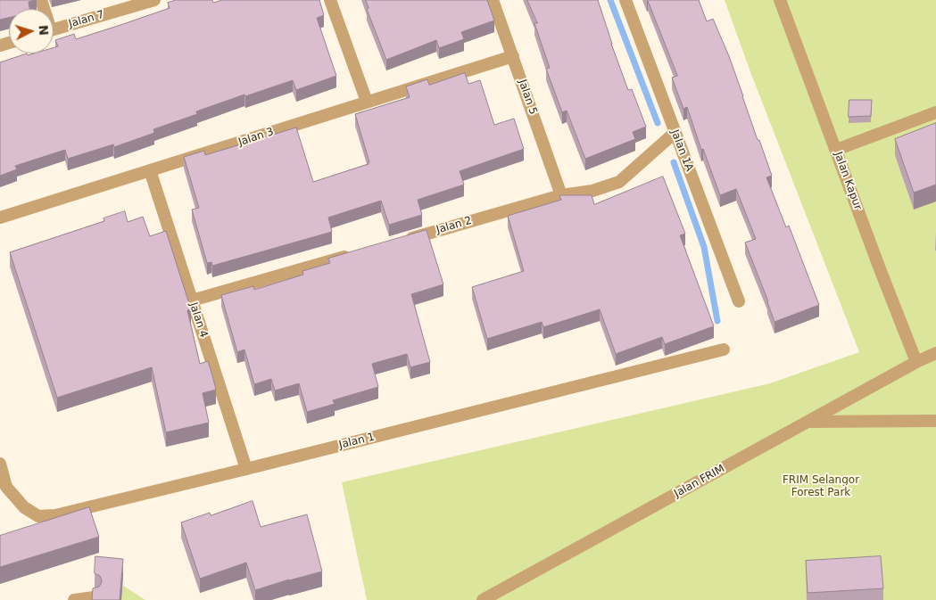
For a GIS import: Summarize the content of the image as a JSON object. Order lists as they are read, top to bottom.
{
  "streets": {
    "street": [
      "Jalan 7",
      "Jalan 5",
      "Jalan 3",
      "Jalan 1A",
      "Jalan Kapur",
      "Jalan 2",
      "Jalan 4",
      "Jalan 1",
      "Jalan FRIM"
    ]
  },
  "crossings": [
    ["Jalan 5", "Jalan 3"],
    ["Jalan 5", "Jalan 2"],
    ["Jalan 3", "Jalan 4"],
    ["Jalan 1A", "Jalan 2"],
    ["Jalan Kapur", "Jalan FRIM"],
    ["Jalan 4", "Jalan 1"]
  ],
  "parks": ["FRIM Selangor Forest Park"],
  "north": "right"
}
